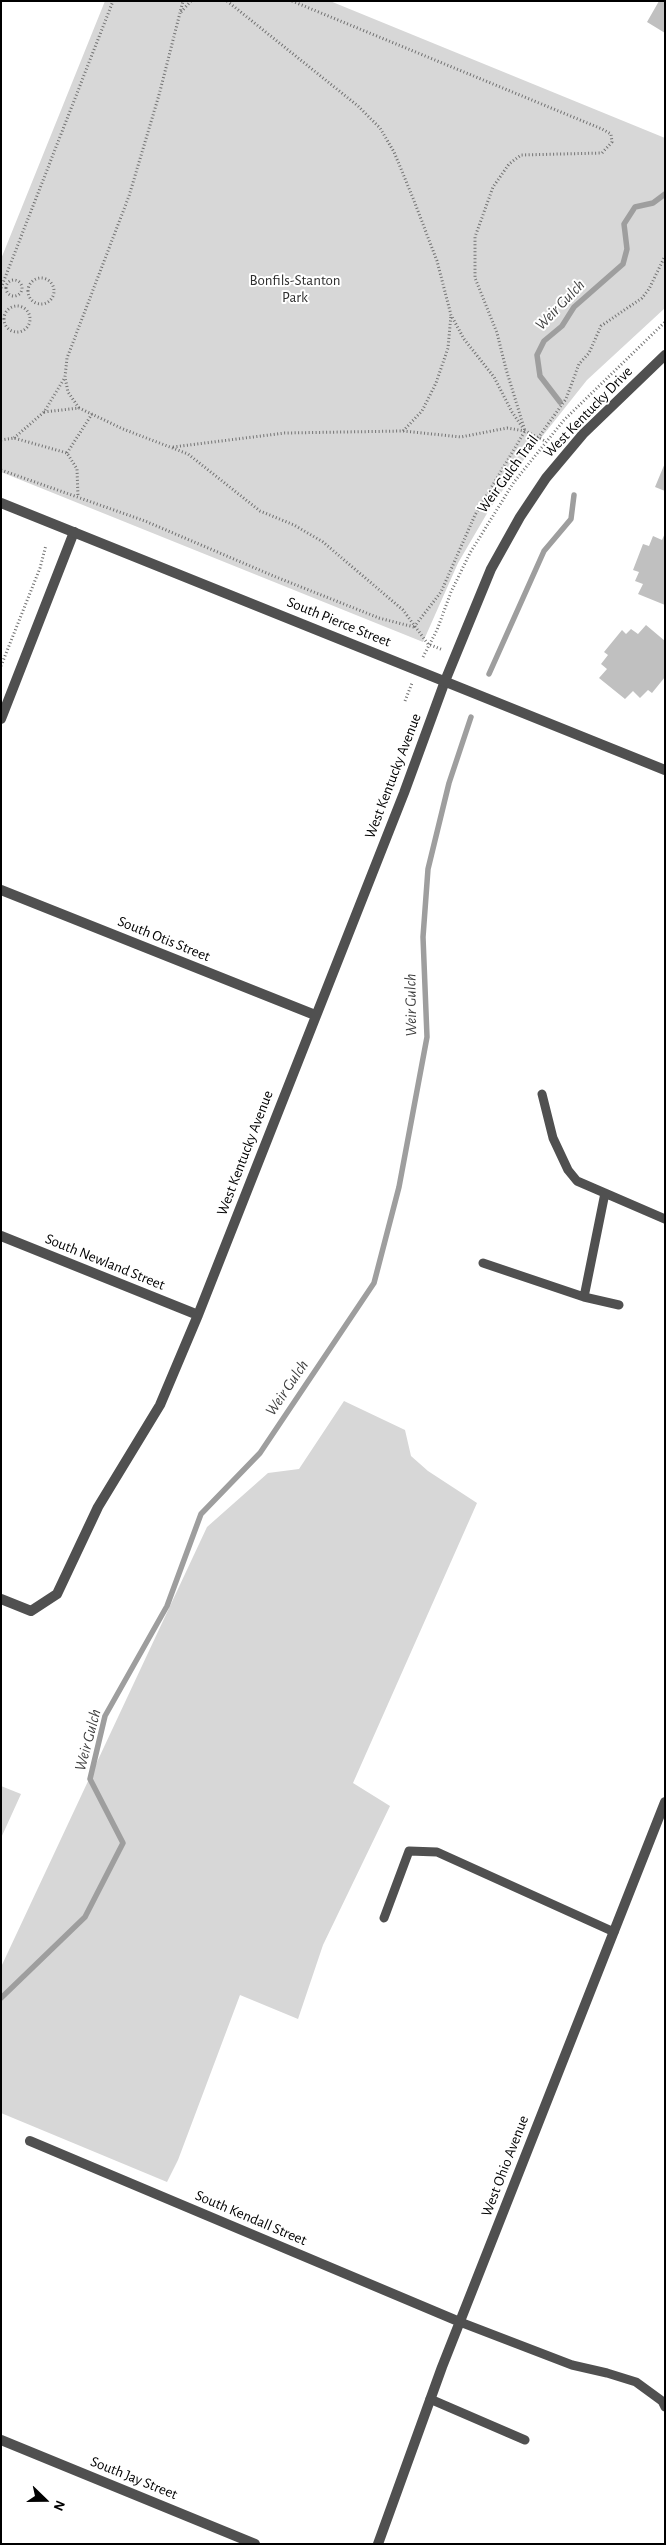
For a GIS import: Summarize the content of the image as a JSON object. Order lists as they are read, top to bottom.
{
  "streets": {
    "street": [
      "West Kentucky Drive",
      "South Pierce Street",
      "West Kentucky Avenue",
      "South Otis Street",
      "South Newland Street",
      "West Ohio Avenue",
      "South Kendall Street",
      "South Jay Street"
    ],
    "path": ["Weir Gulch Trail"]
  },
  "crossings": [
    ["West Kentucky Drive", "South Pierce Street"],
    ["West Kentucky Drive", "West Kentucky Avenue"],
    ["South Pierce Street", "West Kentucky Avenue"],
    ["West Kentucky Avenue", "South Otis Street"],
    ["West Kentucky Avenue", "South Newland Street"],
    ["West Ohio Avenue", "South Kendall Street"]
  ],
  "water": ["Weir Gulch"],
  "parks": ["Bonfils-Stanton Park"],
  "north": "right"
}
